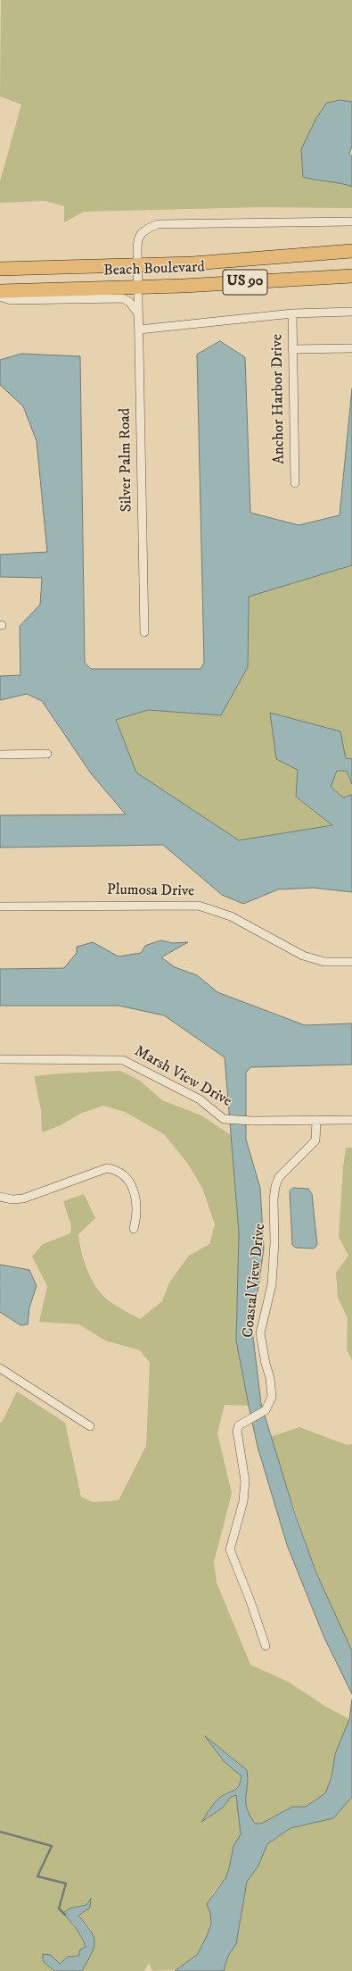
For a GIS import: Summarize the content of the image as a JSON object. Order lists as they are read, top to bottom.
{
  "streets": {
    "highway": ["Beach Boulevard", "US 90"],
    "street": [
      "Anchor Harbor Drive",
      "Silver Palm Road",
      "Plumosa Drive",
      "Marsh View Drive",
      "Coastal View Drive"
    ]
  },
  "crossings": [
    ["Beach Boulevard", "Silver Palm Road"],
    ["US 90", "Silver Palm Road"],
    ["Marsh View Drive", "Coastal View Drive"]
  ]
}
